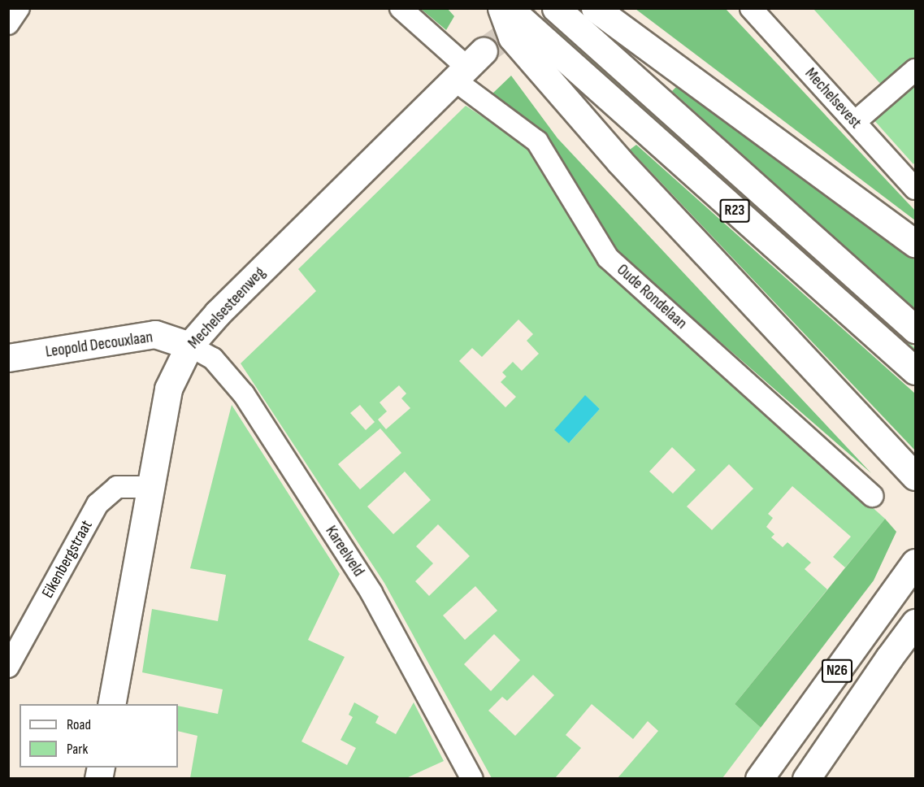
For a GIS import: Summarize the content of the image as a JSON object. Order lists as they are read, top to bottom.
{
  "streets": {
    "main road": [
      "R23",
      "Mechelsesteenweg",
      "Leopold Decouxlaan",
      "N26"
    ],
    "street": [
      "Mechelsevest",
      "Oude Rondelaan",
      "Kareelveld",
      "Eikenbergstraat"
    ]
  },
  "crossings": [
    ["Oude Rondelaan", "Mechelsesteenweg"],
    ["Mechelsesteenweg", "Leopold Decouxlaan"],
    ["Mechelsesteenweg", "Kareelveld"],
    ["Mechelsesteenweg", "Eikenbergstraat"],
    ["Leopold Decouxlaan", "Kareelveld"]
  ],
  "legend": ["Road", "Park"]
}
